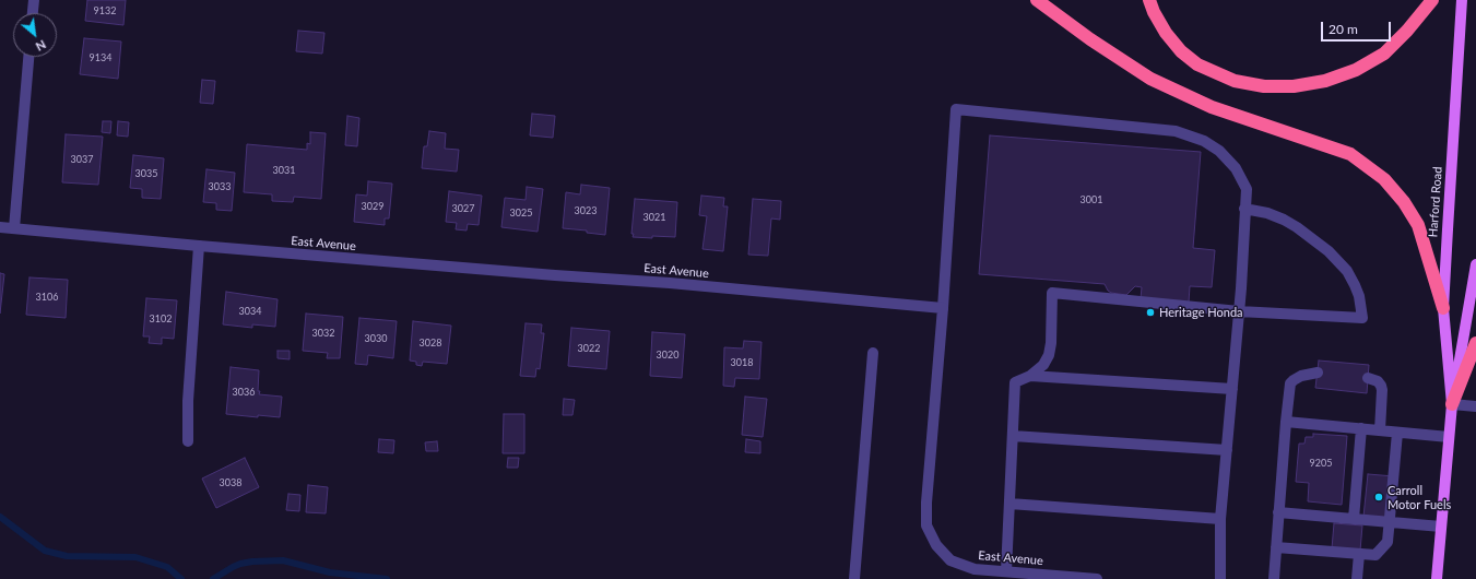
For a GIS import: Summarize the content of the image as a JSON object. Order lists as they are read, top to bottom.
{
  "streets": {
    "main road": ["Harford Road"],
    "street": ["East Avenue"]
  },
  "places": ["Heritage Honda", "Carroll Motor Fuels"],
  "house_numbers": [
    "9132",
    "9134",
    "3037",
    "3031",
    "3035",
    "3033",
    "3001",
    "3029",
    "3027",
    "3023",
    "3025",
    "3021",
    "3106",
    "3034",
    "3102",
    "3032",
    "3030",
    "3028",
    "3022",
    "3020",
    "3018",
    "3036",
    "9205",
    "3038"
  ],
  "scale_bar": "20 m",
  "north": "bottom right"
}
